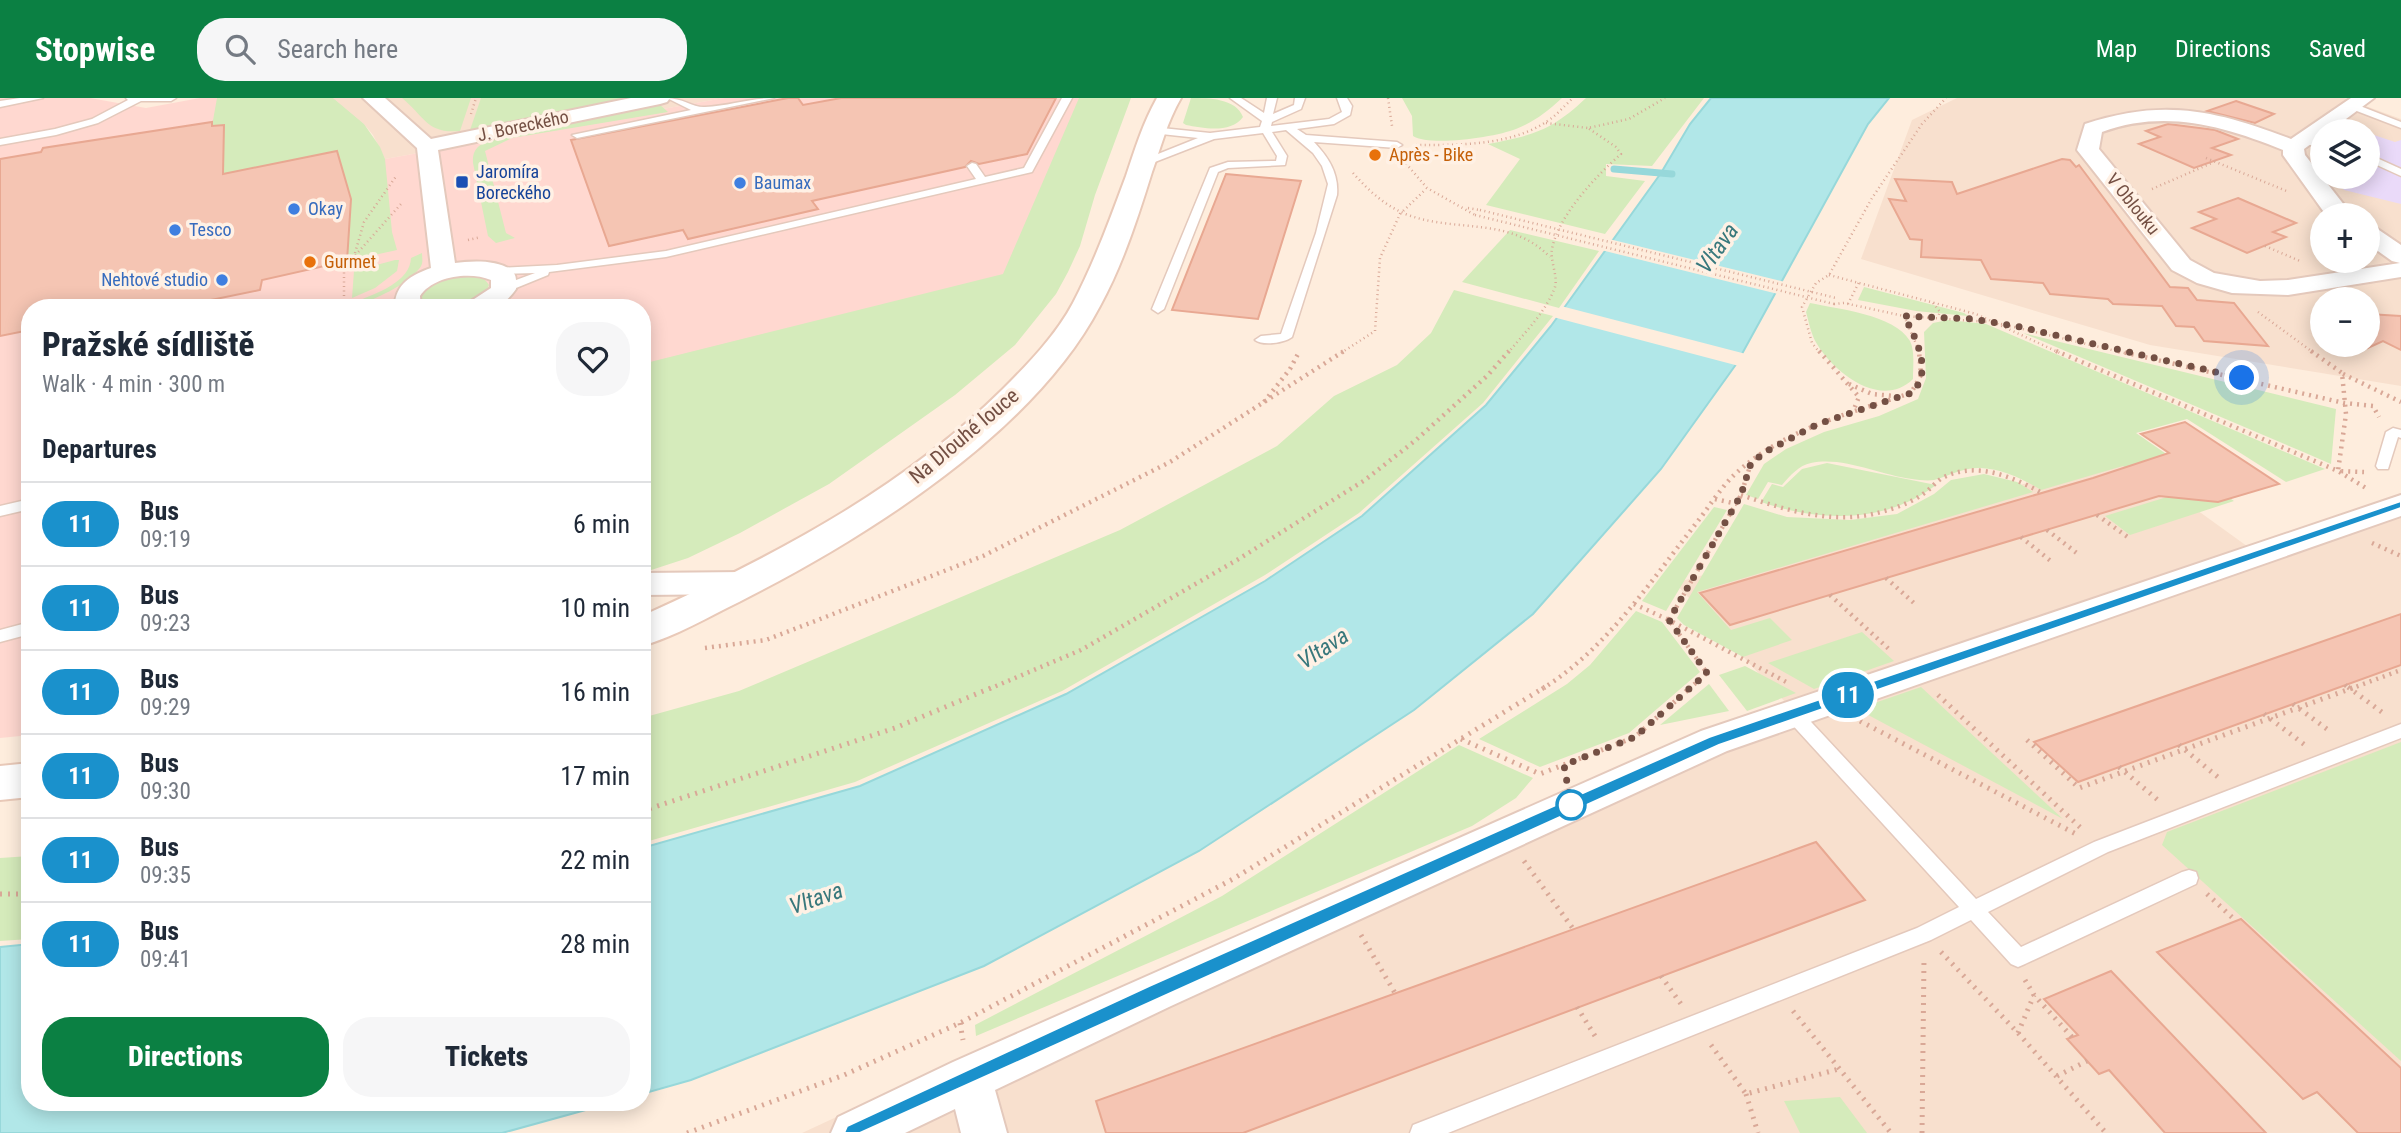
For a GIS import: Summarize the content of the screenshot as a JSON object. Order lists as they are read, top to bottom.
{
  "streets": {
    "main road": ["Na Dlouhé louce"],
    "street": ["J. Boreckého", "V Oblouku"]
  },
  "water": ["Vltava"],
  "places": {
    "other": [
      "Après - Bike",
      "Baumax",
      "Okay",
      "Tesco",
      "Gurmet",
      "Nehtové studio"
    ],
    "transit": ["Jaromíra Boreckého"]
  },
  "lines": ["bus line 11"],
  "page": {
    "header": "Stopwise",
    "search": "Search here",
    "nav": ["Map", "Directions", "Saved"],
    "on_map": "11",
    "map_buttons": ["+", "−"],
    "heading": [
      ["Pražské sídliště", "Walk · 4 min · 300 m"],
      "Departures"
    ],
    "list": [
      {
        "mark": "11",
        "name": "Bus",
        "note": "09:19",
        "value": "6 min"
      },
      {
        "mark": "11",
        "name": "Bus",
        "note": "09:23",
        "value": "10 min"
      },
      {
        "mark": "11",
        "name": "Bus",
        "note": "09:29",
        "value": "16 min"
      },
      {
        "mark": "11",
        "name": "Bus",
        "note": "09:30",
        "value": "17 min"
      },
      {
        "mark": "11",
        "name": "Bus",
        "note": "09:35",
        "value": "22 min"
      },
      {
        "mark": "11",
        "name": "Bus",
        "note": "09:41",
        "value": "28 min"
      }
    ],
    "buttons": ["Directions", "Tickets"]
  }
}
